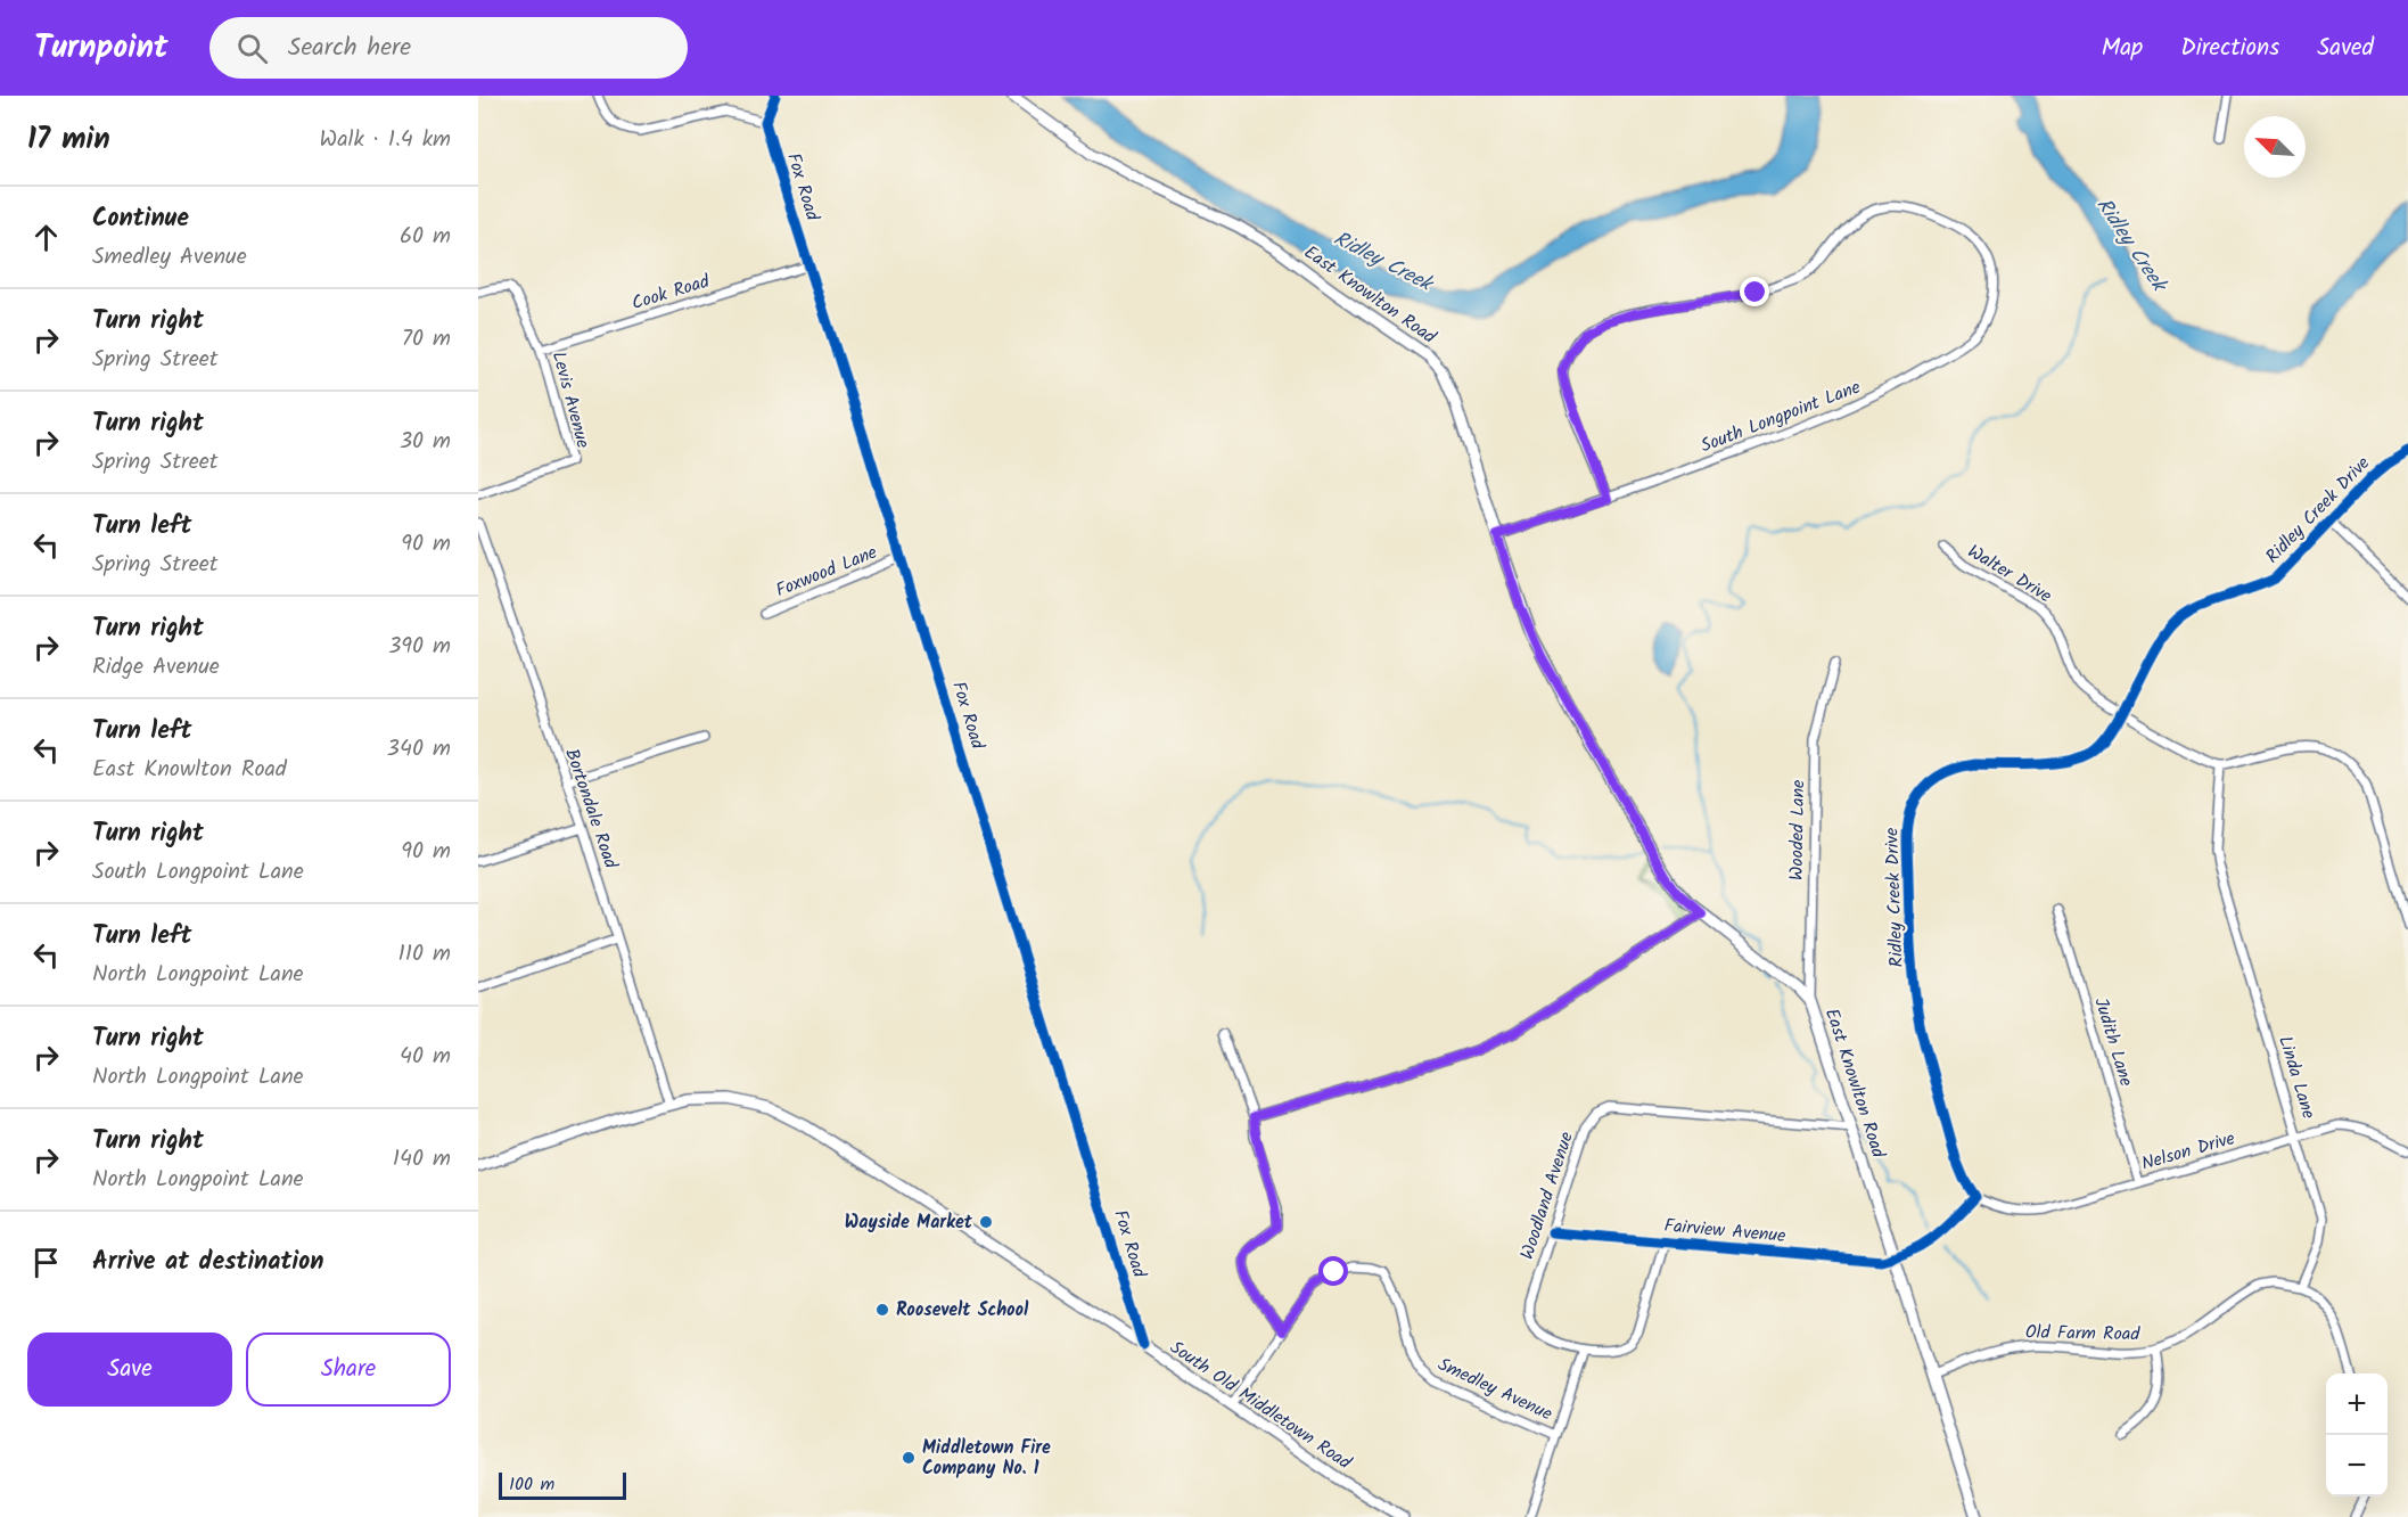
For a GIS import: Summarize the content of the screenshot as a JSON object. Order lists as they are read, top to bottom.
{
  "streets": {
    "main road": ["East Knowlton Road", "South Old Middletown Road"],
    "street": [
      "Fox Road",
      "Cook Road",
      "Levis Avenue",
      "South Longpoint Lane",
      "Ridley Creek Drive",
      "Foxwood Lane",
      "Walter Drive",
      "Bortondale Road",
      "Wooded Lane",
      "Judith Lane",
      "Linda Lane",
      "Nelson Drive",
      "Woodland Avenue",
      "Fairview Avenue",
      "Old Farm Road",
      "Smedley Avenue"
    ]
  },
  "crossings": [
    ["Fox Road", "Cook Road"],
    ["Fox Road", "Foxwood Lane"],
    ["Fox Road", "South Old Middletown Road"],
    ["Cook Road", "Levis Avenue"],
    ["East Knowlton Road", "South Longpoint Lane"],
    ["East Knowlton Road", "Wooded Lane"],
    ["East Knowlton Road", "Woodland Avenue"],
    ["East Knowlton Road", "Fairview Avenue"],
    ["East Knowlton Road", "Old Farm Road"],
    ["Ridley Creek Drive", "Walter Drive"],
    ["Ridley Creek Drive", "Nelson Drive"],
    ["Walter Drive", "Linda Lane"],
    ["Bortondale Road", "South Old Middletown Road"],
    ["Judith Lane", "Nelson Drive"],
    ["Linda Lane", "Nelson Drive"],
    ["Linda Lane", "Old Farm Road"],
    ["Woodland Avenue", "Fairview Avenue"],
    ["Smedley Avenue", "South Old Middletown Road"]
  ],
  "water": ["Ridley Creek"],
  "places": ["Wayside Market", "Roosevelt School", "Middletown Fire Company No. 1"],
  "scale_bar": "100 m",
  "north": "top left",
  "page": {
    "header": "Turnpoint",
    "search": "Search here",
    "nav": ["Map", "Directions", "Saved"],
    "heading": ["17 min", "Walk · 1.4 km"],
    "list": [
      ["Continue", "Smedley Avenue", "60 m"],
      ["Turn right", "Spring Street", "70 m"],
      ["Turn right", "Spring Street", "30 m"],
      ["Turn left", "Spring Street", "90 m"],
      ["Turn right", "Ridge Avenue", "390 m"],
      ["Turn left", "East Knowlton Road", "340 m"],
      ["Turn right", "South Longpoint Lane", "90 m"],
      ["Turn left", "North Longpoint Lane", "110 m"],
      ["Turn right", "North Longpoint Lane", "40 m"],
      ["Turn right", "North Longpoint Lane", "140 m"],
      "Arrive at destination"
    ],
    "buttons": ["Save", "Share"],
    "map_buttons": ["+", "−"],
    "scale": "100 m"
  }
}
